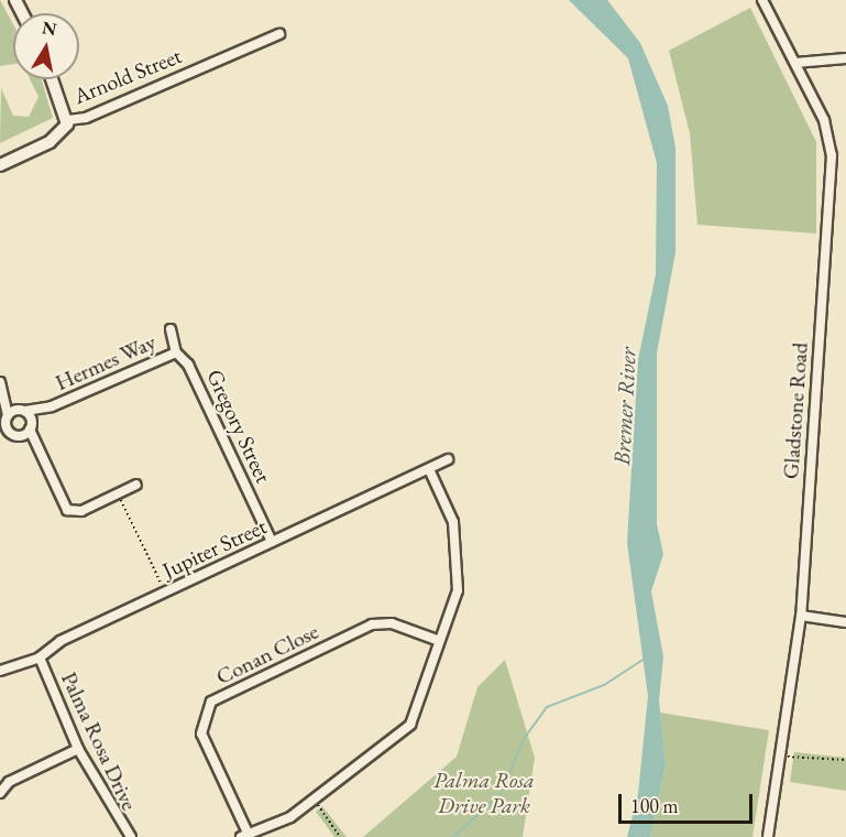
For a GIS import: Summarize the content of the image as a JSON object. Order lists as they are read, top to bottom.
{
  "streets": {
    "main road": ["Arnold Street"],
    "street": [
      "Hermes Way",
      "Gladstone Road",
      "Gregory Street",
      "Jupiter Street",
      "Conan Close",
      "Palma Rosa Drive"
    ]
  },
  "crossings": [
    ["Hermes Way", "Gregory Street"],
    ["Gregory Street", "Jupiter Street"],
    ["Jupiter Street", "Palma Rosa Drive"]
  ],
  "water": ["Bremer River"],
  "parks": ["Palma Rosa Drive Park"],
  "scale_bar": "100 m",
  "north": "top"
}
